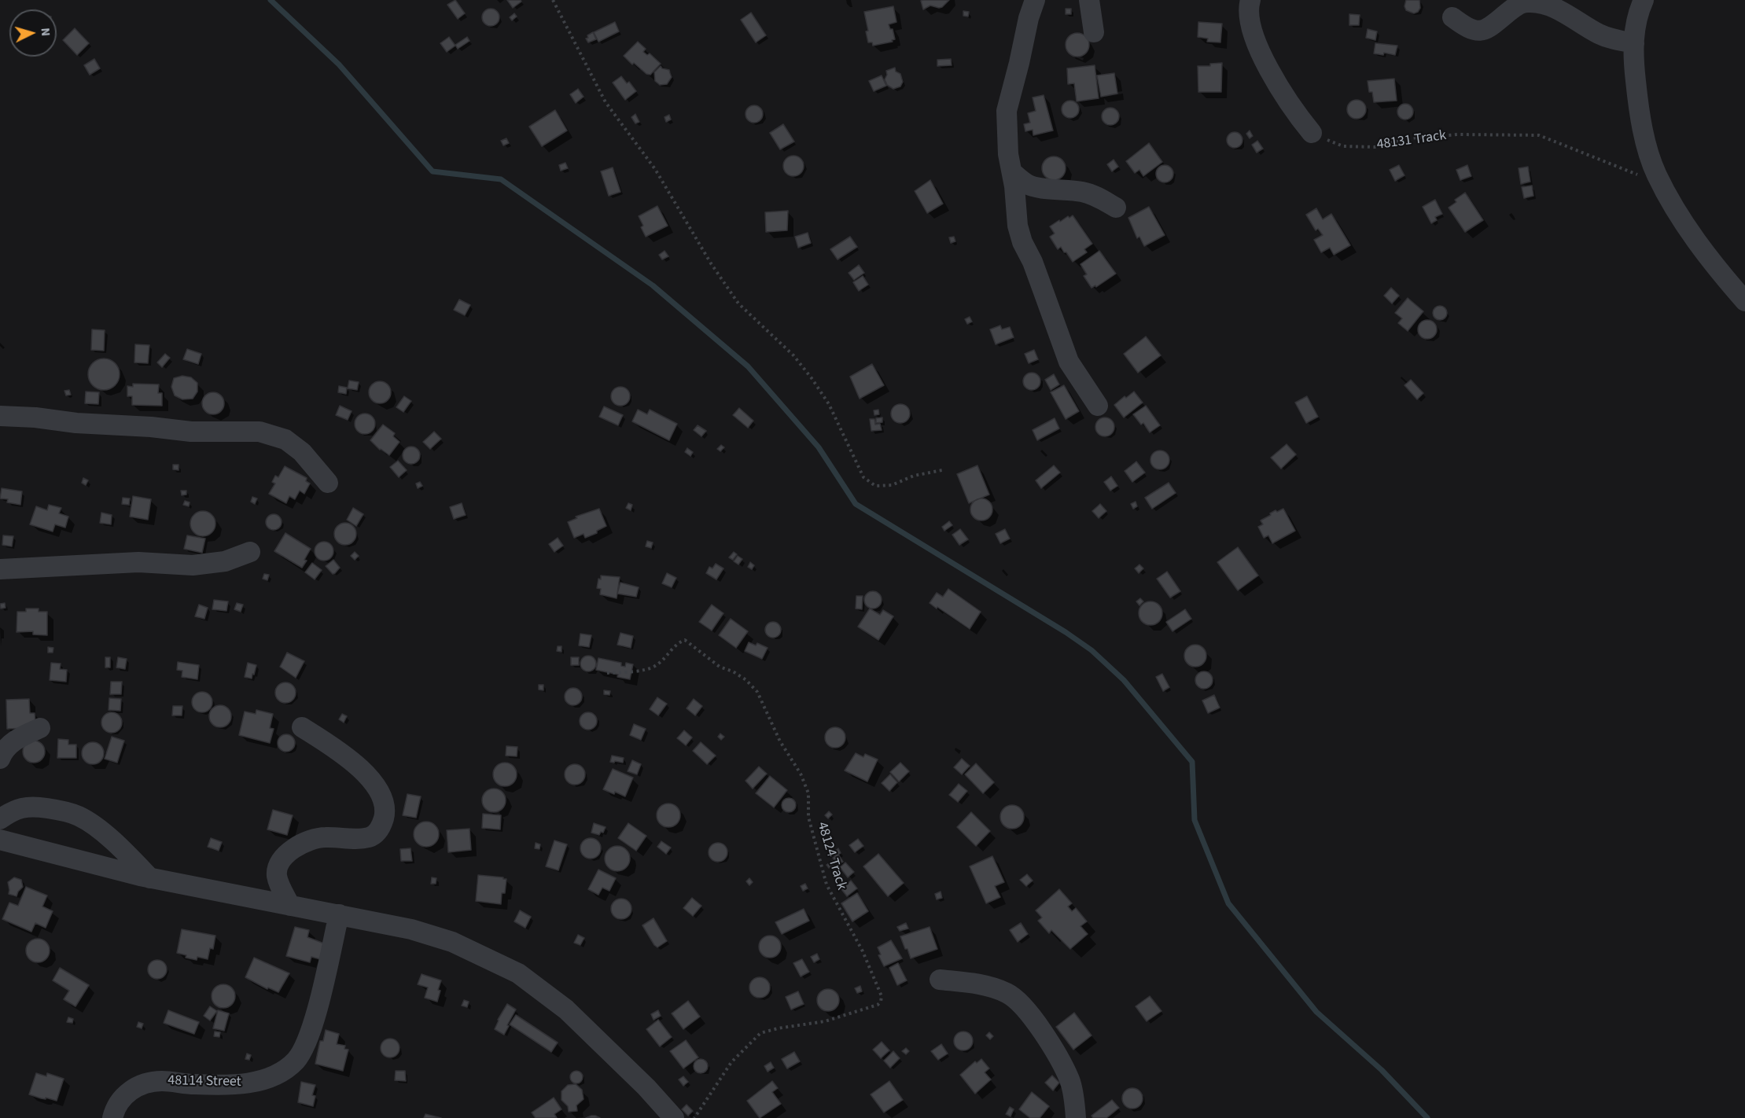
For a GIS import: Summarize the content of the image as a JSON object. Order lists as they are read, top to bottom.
{
  "streets": {
    "street": ["48114 Street"],
    "path": ["48131 Track", "48124 Track"]
  },
  "north": "right"
}
